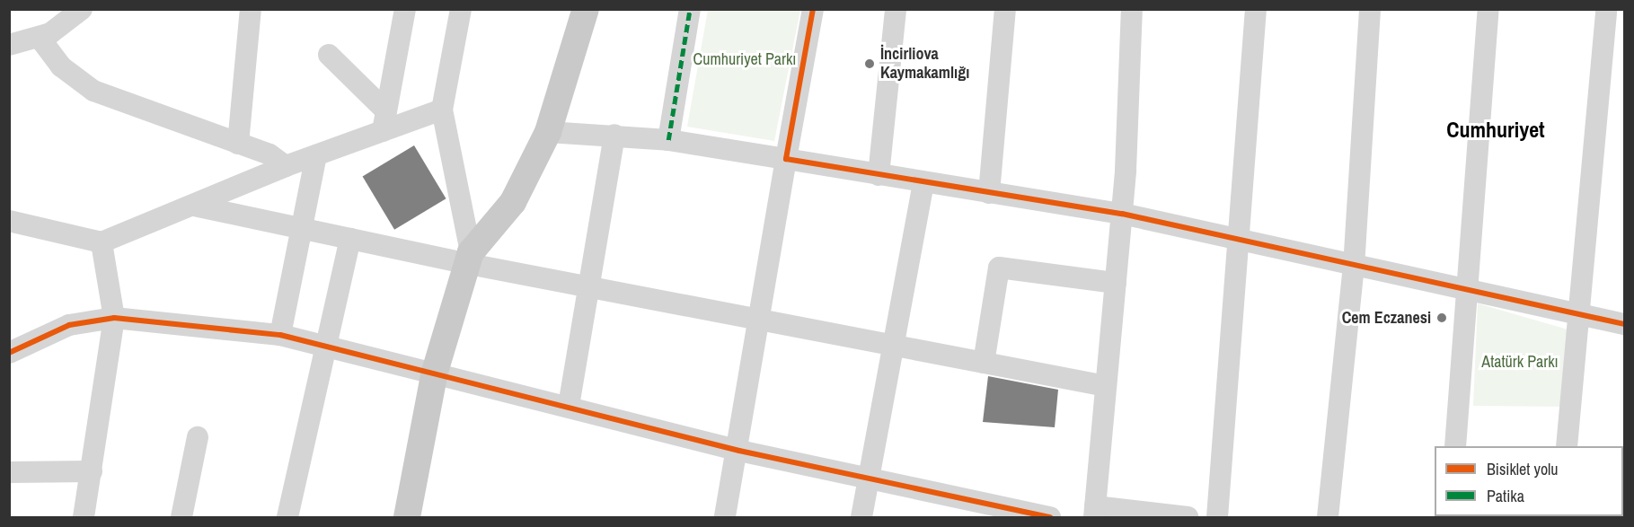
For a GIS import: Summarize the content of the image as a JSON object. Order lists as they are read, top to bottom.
{
  "districts": ["Cumhuriyet"],
  "parks": ["Cumhuriyet Parkı", "Atatürk Parkı"],
  "places": ["İncirliova Kaymakamlığı", "Cem Eczanesi"],
  "legend": ["Bisiklet yolu", "Patika"]
}
